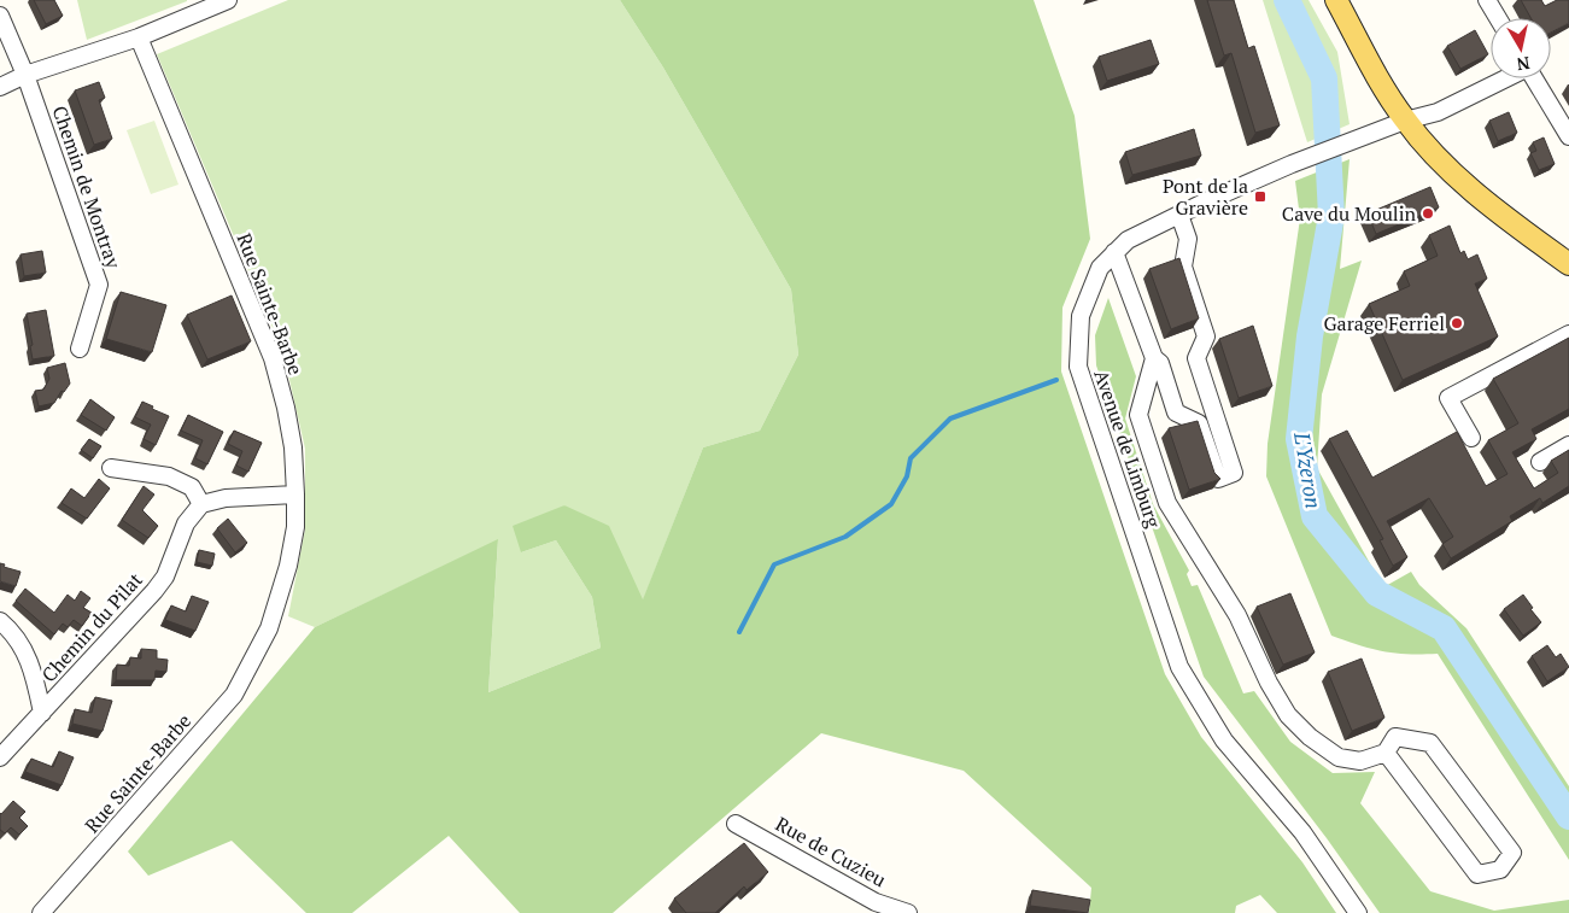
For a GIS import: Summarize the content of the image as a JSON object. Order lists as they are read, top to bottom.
{
  "streets": {
    "street": [
      "Chemin de Montray",
      "Rue Sainte-Barbe",
      "Avenue de Limburg",
      "Chemin du Pilat",
      "Rue de Cuzieu"
    ]
  },
  "water": ["L'Yzeron"],
  "places": {
    "transit": ["Pont de la Gravière"],
    "other": ["Cave du Moulin", "Garage Ferriel"]
  },
  "north": "bottom"
}
